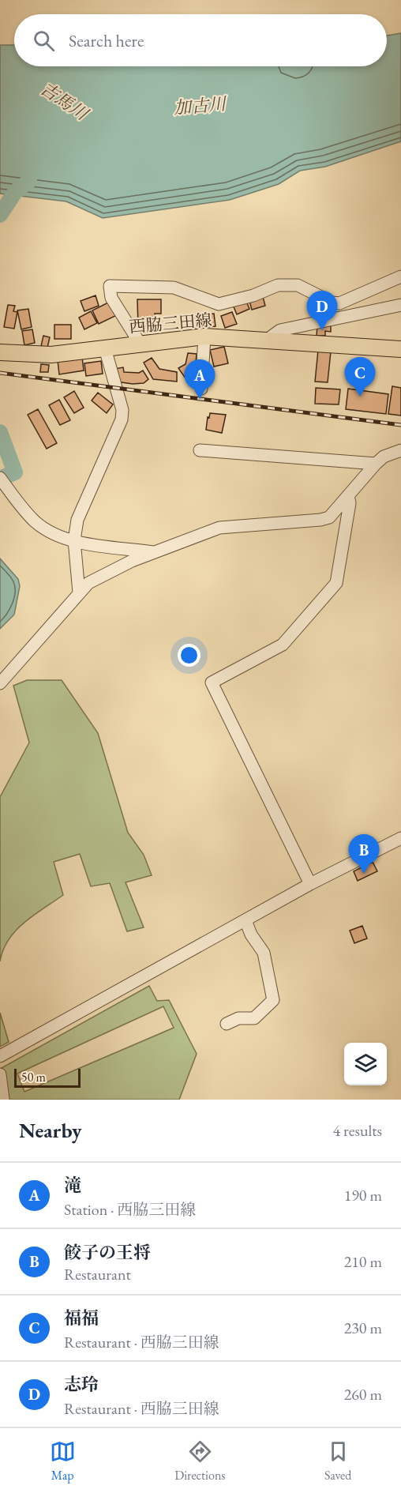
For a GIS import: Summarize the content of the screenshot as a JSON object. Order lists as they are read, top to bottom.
{
  "streets": {
    "main road": ["西脇三田線"]
  },
  "water": ["吉馬川", "加古川"],
  "scale_bar": "50 m",
  "page": {
    "search": "Search here",
    "pins": [
      "D",
      "C",
      "A",
      "B"
    ],
    "scale": "50 m",
    "heading": ["Nearby", "4 results"],
    "list": [
      {
        "mark": "A",
        "name": "滝",
        "note": "Station · 西脇三田線",
        "value": "190 m"
      },
      {
        "mark": "B",
        "name": "餃子の王将",
        "note": "Restaurant",
        "value": "210 m"
      },
      {
        "mark": "C",
        "name": "福福",
        "note": "Restaurant · 西脇三田線",
        "value": "230 m"
      },
      {
        "mark": "D",
        "name": "志玲",
        "note": "Restaurant · 西脇三田線",
        "value": "260 m"
      }
    ],
    "nav": ["Map", "Directions", "Saved"]
  }
}
